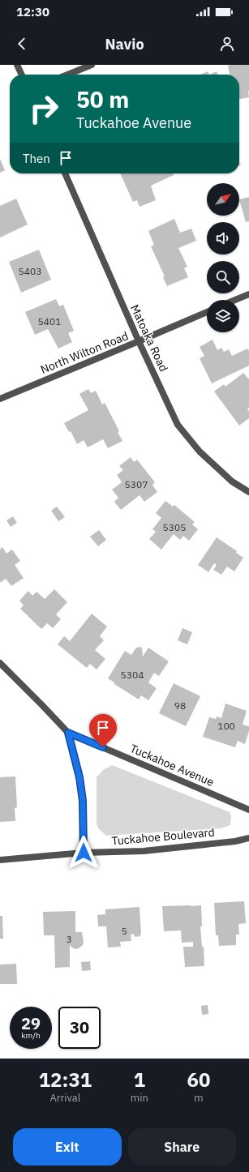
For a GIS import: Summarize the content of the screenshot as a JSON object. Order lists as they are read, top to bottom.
{
  "streets": {
    "street": [
      "Matoaka Road",
      "North Wilton Road",
      "Tuckahoe Avenue",
      "Tuckahoe Boulevard"
    ]
  },
  "crossings": [
    ["Matoaka Road", "North Wilton Road"],
    ["Tuckahoe Avenue", "Tuckahoe Boulevard"]
  ],
  "house_numbers": [
    "5403",
    "5401",
    "5307",
    "5305",
    "5304",
    "98",
    "100",
    "5",
    "3"
  ],
  "north": "top right",
  "page": {
    "status": "12:30",
    "header": "Navio",
    "turn": ["50 m", "Tuckahoe Avenue"],
    "then": "Then",
    "speed": "29 km/h",
    "limit": "30",
    "eta": [
      "12:31",
      "Arrival",
      "1",
      "min",
      "60",
      "m"
    ],
    "buttons": ["Exit", "Share"]
  }
}
